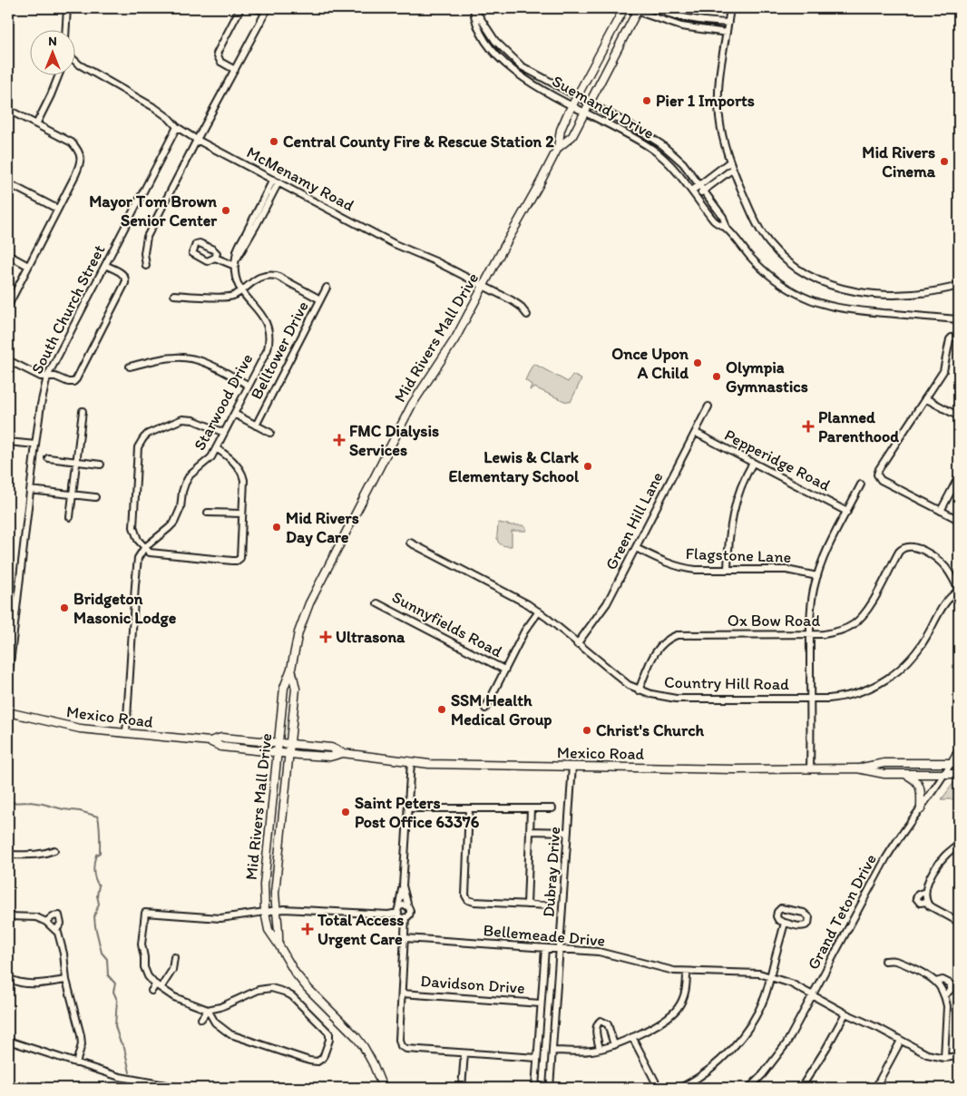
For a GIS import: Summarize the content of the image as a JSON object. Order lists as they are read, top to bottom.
{
  "streets": {
    "main road": ["Mid Rivers Mall Drive", "Mexico Road"],
    "street": [
      "Suemandy Drive",
      "McMenamy Road",
      "South Church Street",
      "Belltower Drive",
      "Starwood Drive",
      "Pepperidge Road",
      "Green Hill Lane",
      "Flagstone Lane",
      "Ox Bow Road",
      "Sunnyfields Road",
      "Country Hill Road",
      "Dubray Drive",
      "Grand Teton Drive",
      "Bellemeade Drive",
      "Davidson Drive"
    ]
  },
  "crossings": [
    ["Suemandy Drive", "Mid Rivers Mall Drive"],
    ["McMenamy Road", "South Church Street"],
    ["McMenamy Road", "Mid Rivers Mall Drive"],
    ["McMenamy Road", "Starwood Drive"],
    ["Mid Rivers Mall Drive", "Mexico Road"],
    ["Starwood Drive", "Mexico Road"],
    ["Pepperidge Road", "Green Hill Lane"],
    ["Green Hill Lane", "Flagstone Lane"],
    ["Green Hill Lane", "Country Hill Road"],
    ["Ox Bow Road", "Country Hill Road"],
    ["Mexico Road", "Dubray Drive"],
    ["Mexico Road", "Grand Teton Drive"],
    ["Dubray Drive", "Bellemeade Drive"],
    ["Grand Teton Drive", "Bellemeade Drive"]
  ],
  "places": {
    "other": [
      "Pier 1 Imports",
      "Central County Fire & Rescue Station 2",
      "Mid Rivers Cinema",
      "Mayor Tom Brown Senior Center",
      "Once Upon A Child",
      "Olympia Gymnastics",
      "Lewis & Clark Elementary School",
      "Mid Rivers Day Care",
      "Bridgeton Masonic Lodge",
      "SSM Health Medical Group",
      "Christ's Church",
      "Saint Peters Post Office 63376"
    ],
    "health": [
      "Planned Parenthood",
      "FMC Dialysis Services",
      "Ultrasona",
      "Total Access Urgent Care"
    ]
  },
  "north": "top"
}
